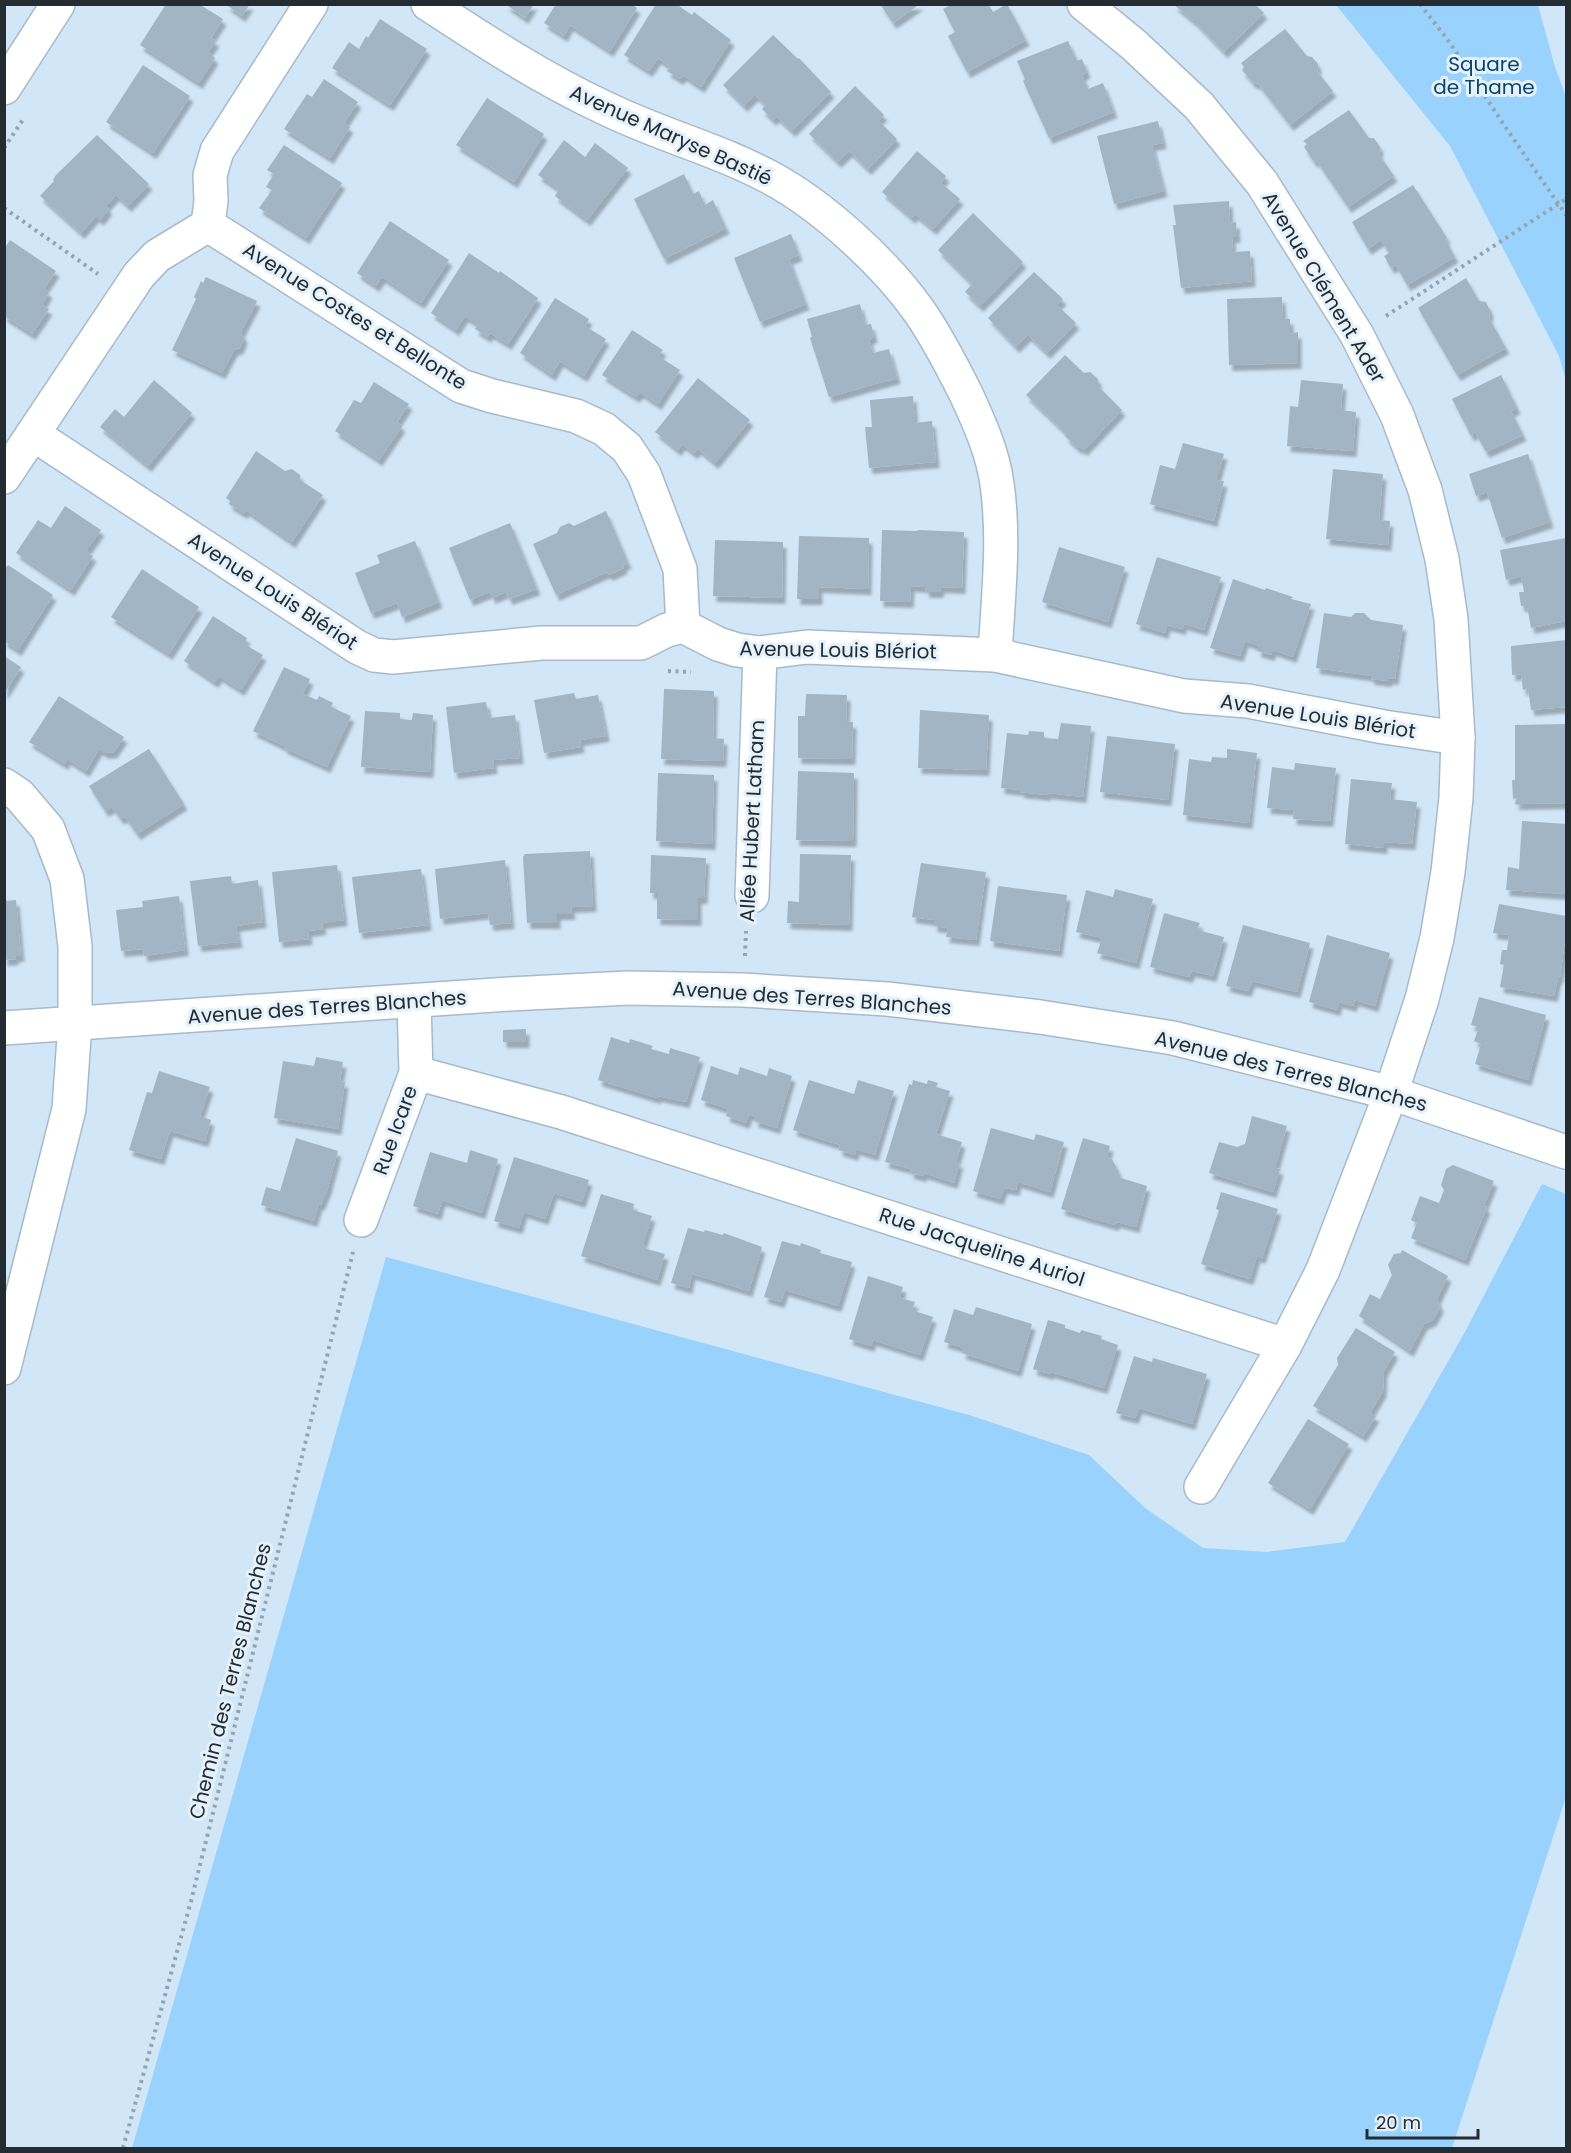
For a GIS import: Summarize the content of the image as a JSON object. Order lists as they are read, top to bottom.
{
  "streets": {
    "street": [
      "Avenue Maryse Bastié",
      "Avenue Clément Ader",
      "Avenue Costes et Bellonte",
      "Avenue Louis Blériot",
      "Allée Hubert Latham",
      "Avenue des Terres Blanches",
      "Rue Icare",
      "Rue Jacqueline Auriol"
    ],
    "path": ["Chemin des Terres Blanches"]
  },
  "crossings": [
    ["Avenue Maryse Bastié", "Avenue Louis Blériot"],
    ["Avenue Clément Ader", "Avenue Louis Blériot"],
    ["Avenue Clément Ader", "Avenue des Terres Blanches"],
    ["Avenue Costes et Bellonte", "Avenue Louis Blériot"],
    ["Avenue Louis Blériot", "Allée Hubert Latham"],
    ["Allée Hubert Latham", "Avenue des Terres Blanches"],
    ["Avenue des Terres Blanches", "Rue Icare"],
    ["Rue Icare", "Rue Jacqueline Auriol"],
    ["Rue Icare", "Chemin des Terres Blanches"]
  ],
  "parks": ["Square de Thame"],
  "scale_bar": "20 m"
}
